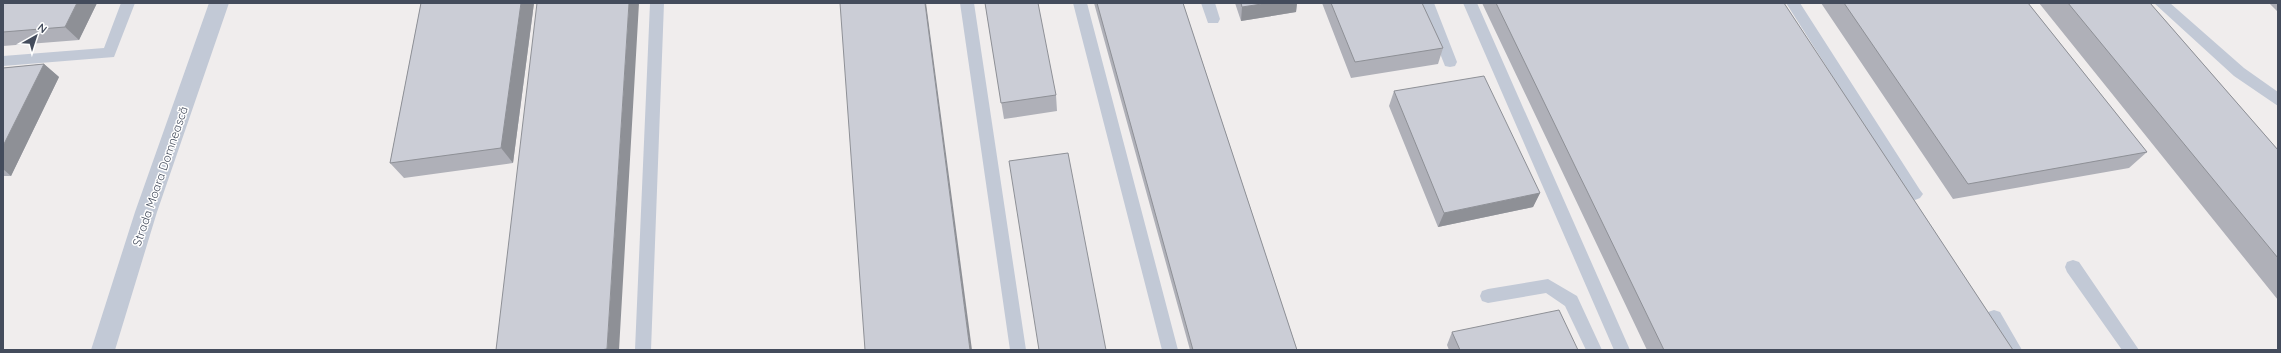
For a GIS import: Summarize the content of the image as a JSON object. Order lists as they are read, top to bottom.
{
  "streets": {
    "street": ["Strada Moara Domnească"]
  },
  "north": "top right"
}
